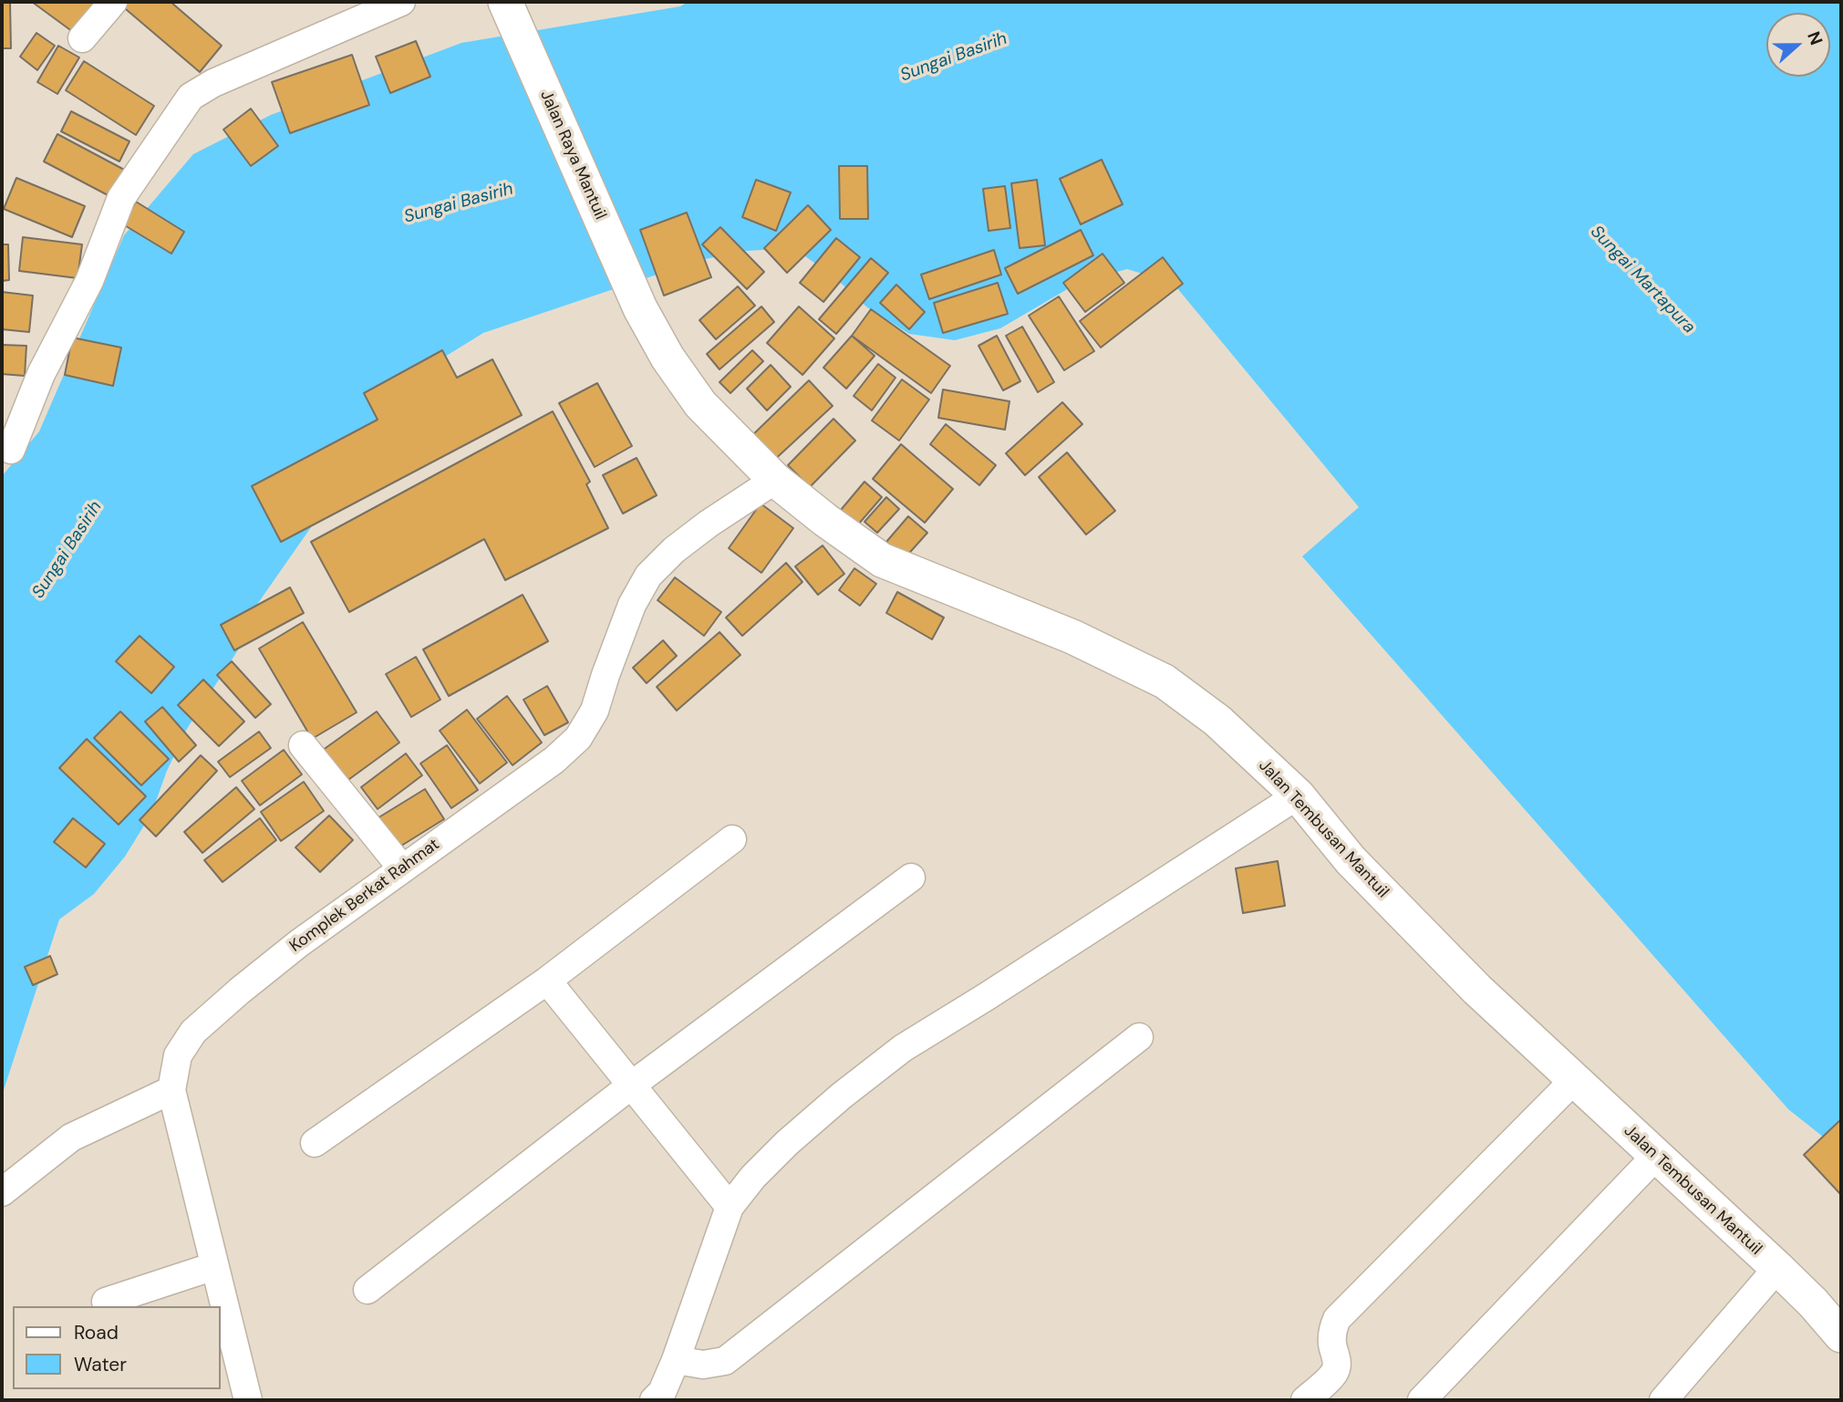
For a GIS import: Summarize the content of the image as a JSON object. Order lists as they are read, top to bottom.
{
  "streets": {
    "street": ["Jalan Raya Mantuil", "Jalan Tembusan Mantuil", "Komplek Berkat Rahmat"]
  },
  "crossings": [
    ["Jalan Raya Mantuil", "Jalan Tembusan Mantuil"],
    ["Jalan Tembusan Mantuil", "Komplek Berkat Rahmat"]
  ],
  "water": ["Sungai Basirih", "Sungai Martapura"],
  "legend": ["Road", "Water"],
  "north": "right"
}
